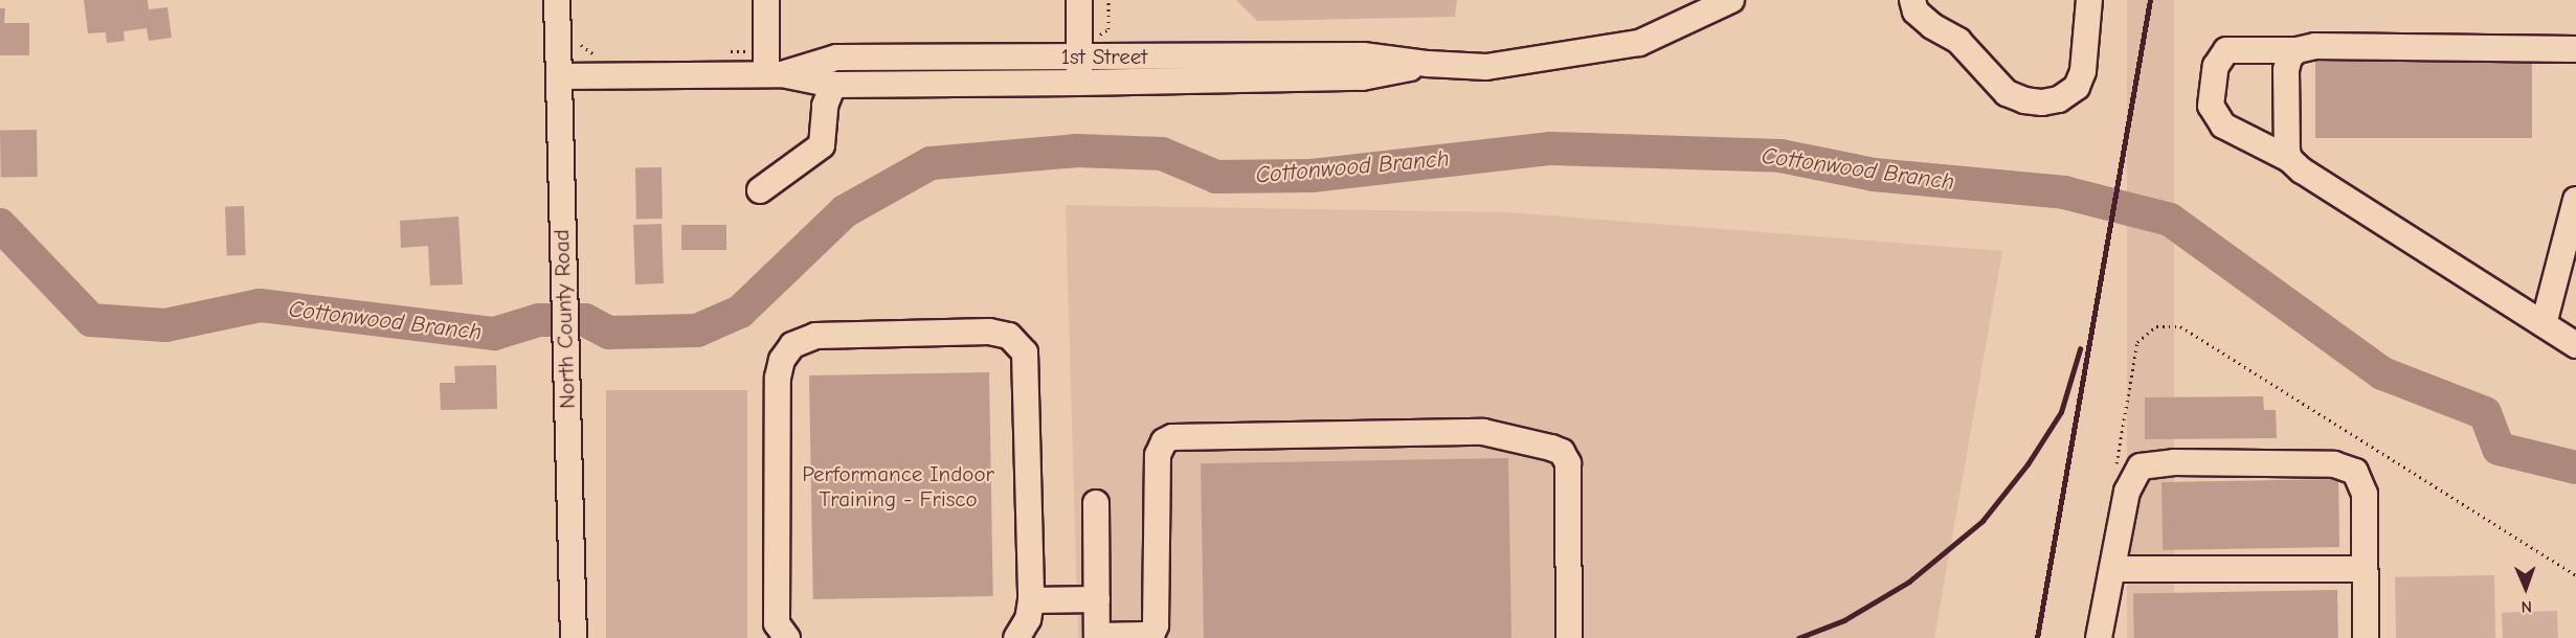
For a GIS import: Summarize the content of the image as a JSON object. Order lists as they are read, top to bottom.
{
  "streets": {
    "street": ["1st Street", "North County Road"]
  },
  "crossings": [
    ["1st Street", "North County Road"]
  ],
  "water": ["Cottonwood Branch"],
  "parks": ["Performance Indoor Training - Frisco"],
  "north": "bottom"
}
